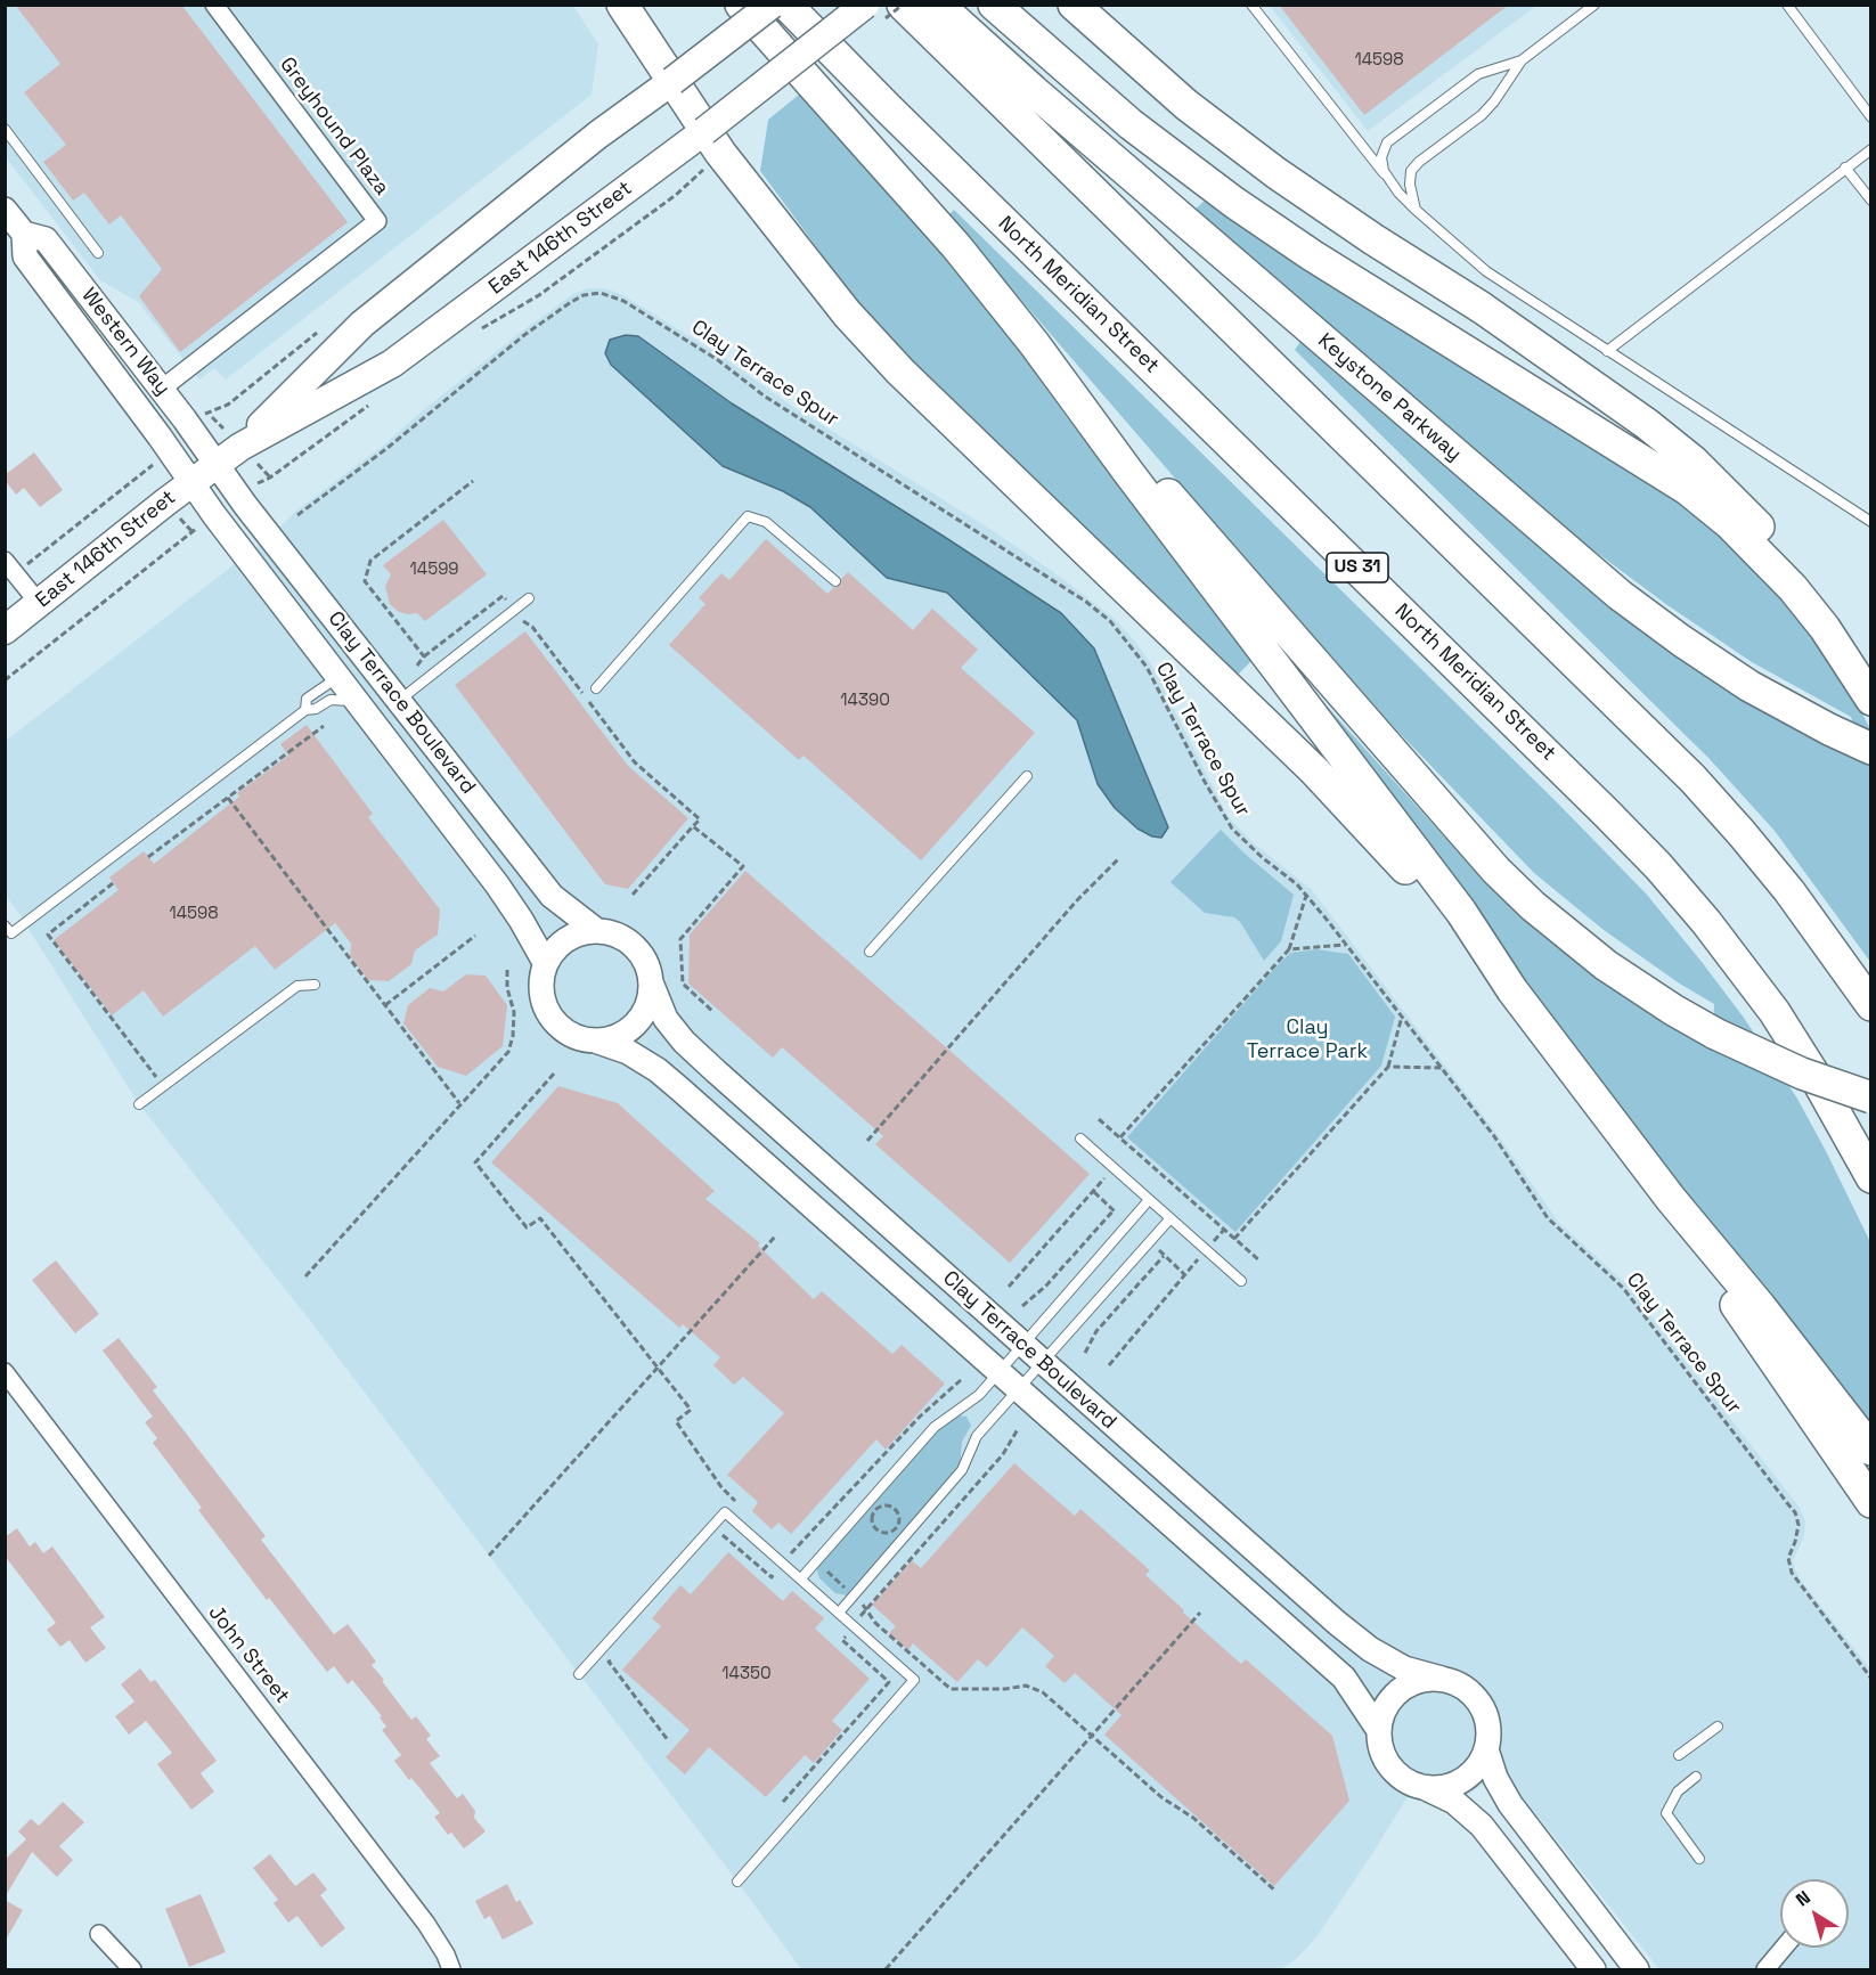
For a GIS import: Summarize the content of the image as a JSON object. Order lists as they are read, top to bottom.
{
  "streets": {
    "highway": ["North Meridian Street", "Keystone Parkway", "US 31"],
    "main road": ["East 146th Street"],
    "street": [
      "Greyhound Plaza",
      "Western Way",
      "Clay Terrace Boulevard",
      "John Street"
    ],
    "path": ["Clay Terrace Spur"]
  },
  "crossings": [
    ["Greyhound Plaza", "Western Way"],
    ["East 146th Street", "Western Way"],
    ["East 146th Street", "Clay Terrace Boulevard"],
    ["Western Way", "Clay Terrace Boulevard"]
  ],
  "parks": ["Clay Terrace Park"],
  "house_numbers": [
    "14598",
    "14599",
    "14390",
    "14598",
    "14350"
  ],
  "north": "top left"
}
